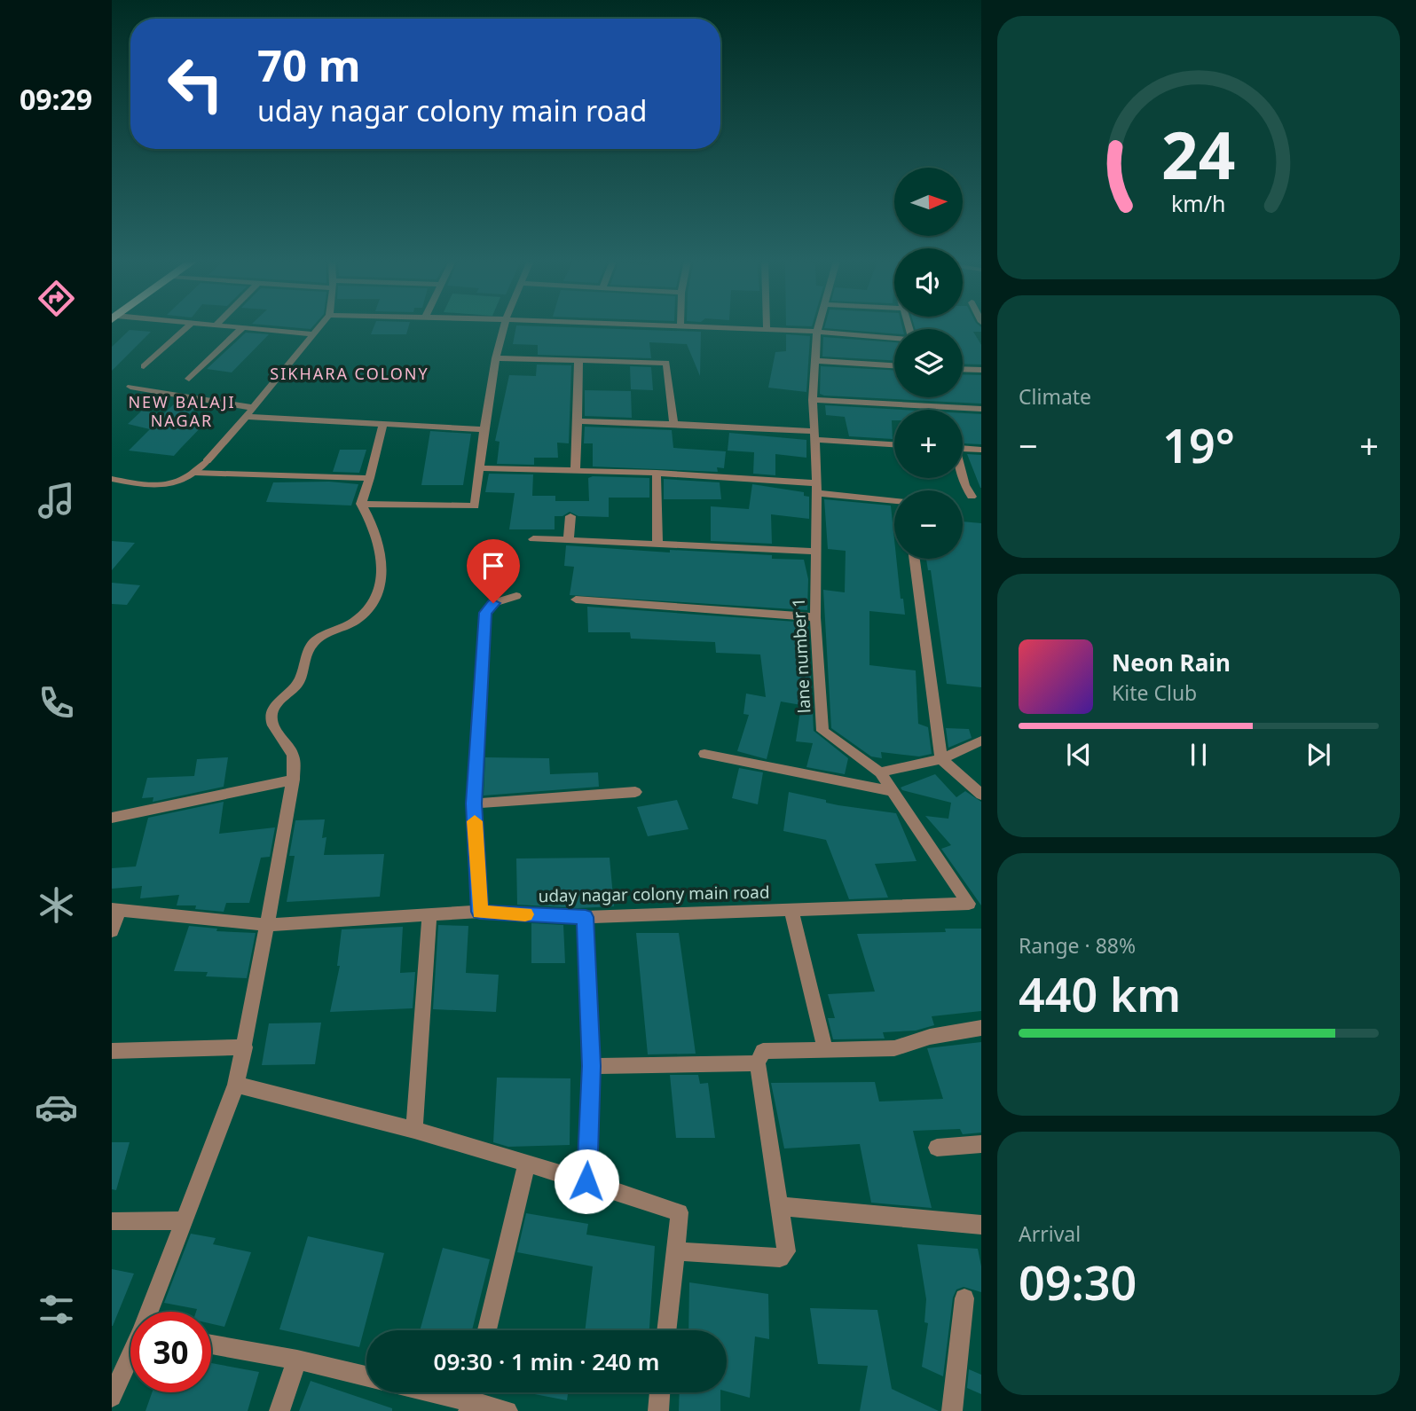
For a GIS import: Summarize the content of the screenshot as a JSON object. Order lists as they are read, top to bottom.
{
  "streets": {
    "street": ["lane number 1", "uday nagar colony main road"]
  },
  "crossings": [
    ["lane number 1", "uday nagar colony main road"]
  ],
  "districts": ["SIKHARA COLONY", "NEW BALAJI NAGAR"],
  "north": "right",
  "page": {
    "tabs": "09:29",
    "turn": ["70 m", "uday nagar colony main road"],
    "map_buttons": ["+", "−"],
    "tile": [
      "Climate",
      ["Range · 88%", "440 km"],
      ["Arrival", "09:30"]
    ],
    "heat": ["−", "19°", "+"],
    "song": ["Neon Rain", "Kite Club"],
    "limit": "30",
    "trip": "09:30 · 1 min · 240 m",
    "gauge": ["24", "km/h"]
  }
}
